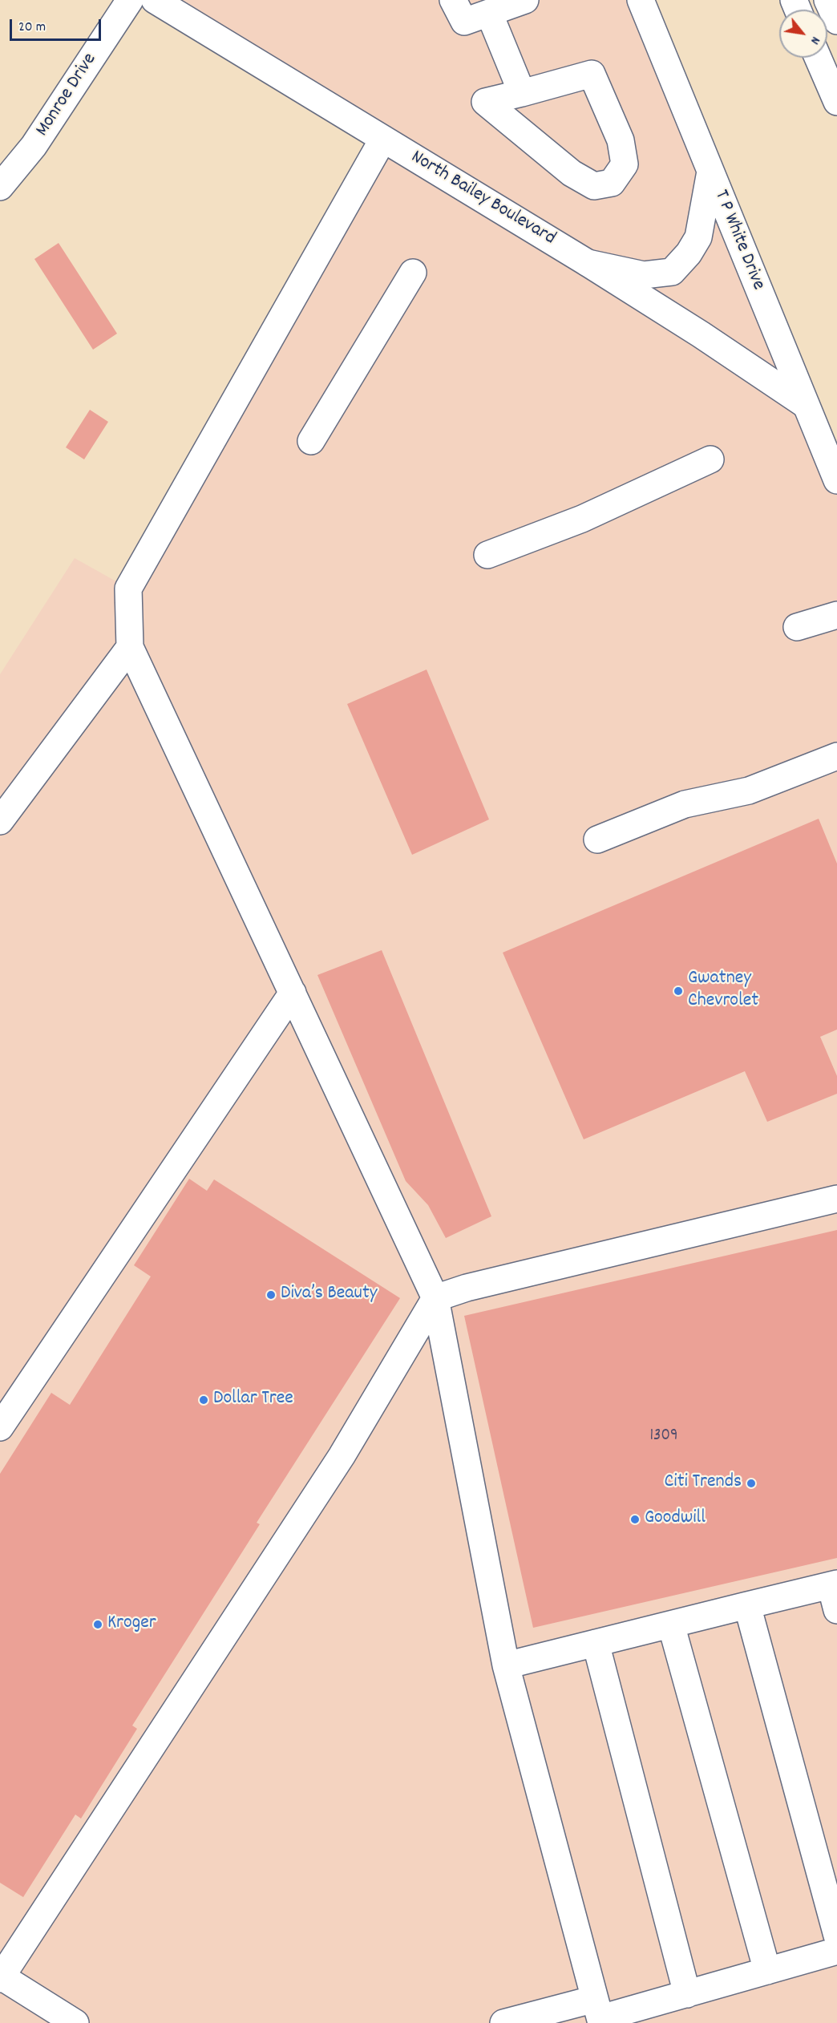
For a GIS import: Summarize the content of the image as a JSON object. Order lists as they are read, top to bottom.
{
  "streets": {
    "main road": ["Monroe Drive", "North Bailey Boulevard", "T P White Drive"]
  },
  "crossings": [
    ["North Bailey Boulevard", "T P White Drive"]
  ],
  "places": [
    "Gwatney Chevrolet",
    "Diva’s Beauty",
    "Dollar Tree",
    "Citi Trends",
    "Goodwill",
    "Kroger"
  ],
  "house_numbers": ["1309"],
  "scale_bar": "20 m",
  "north": "bottom right"
}
